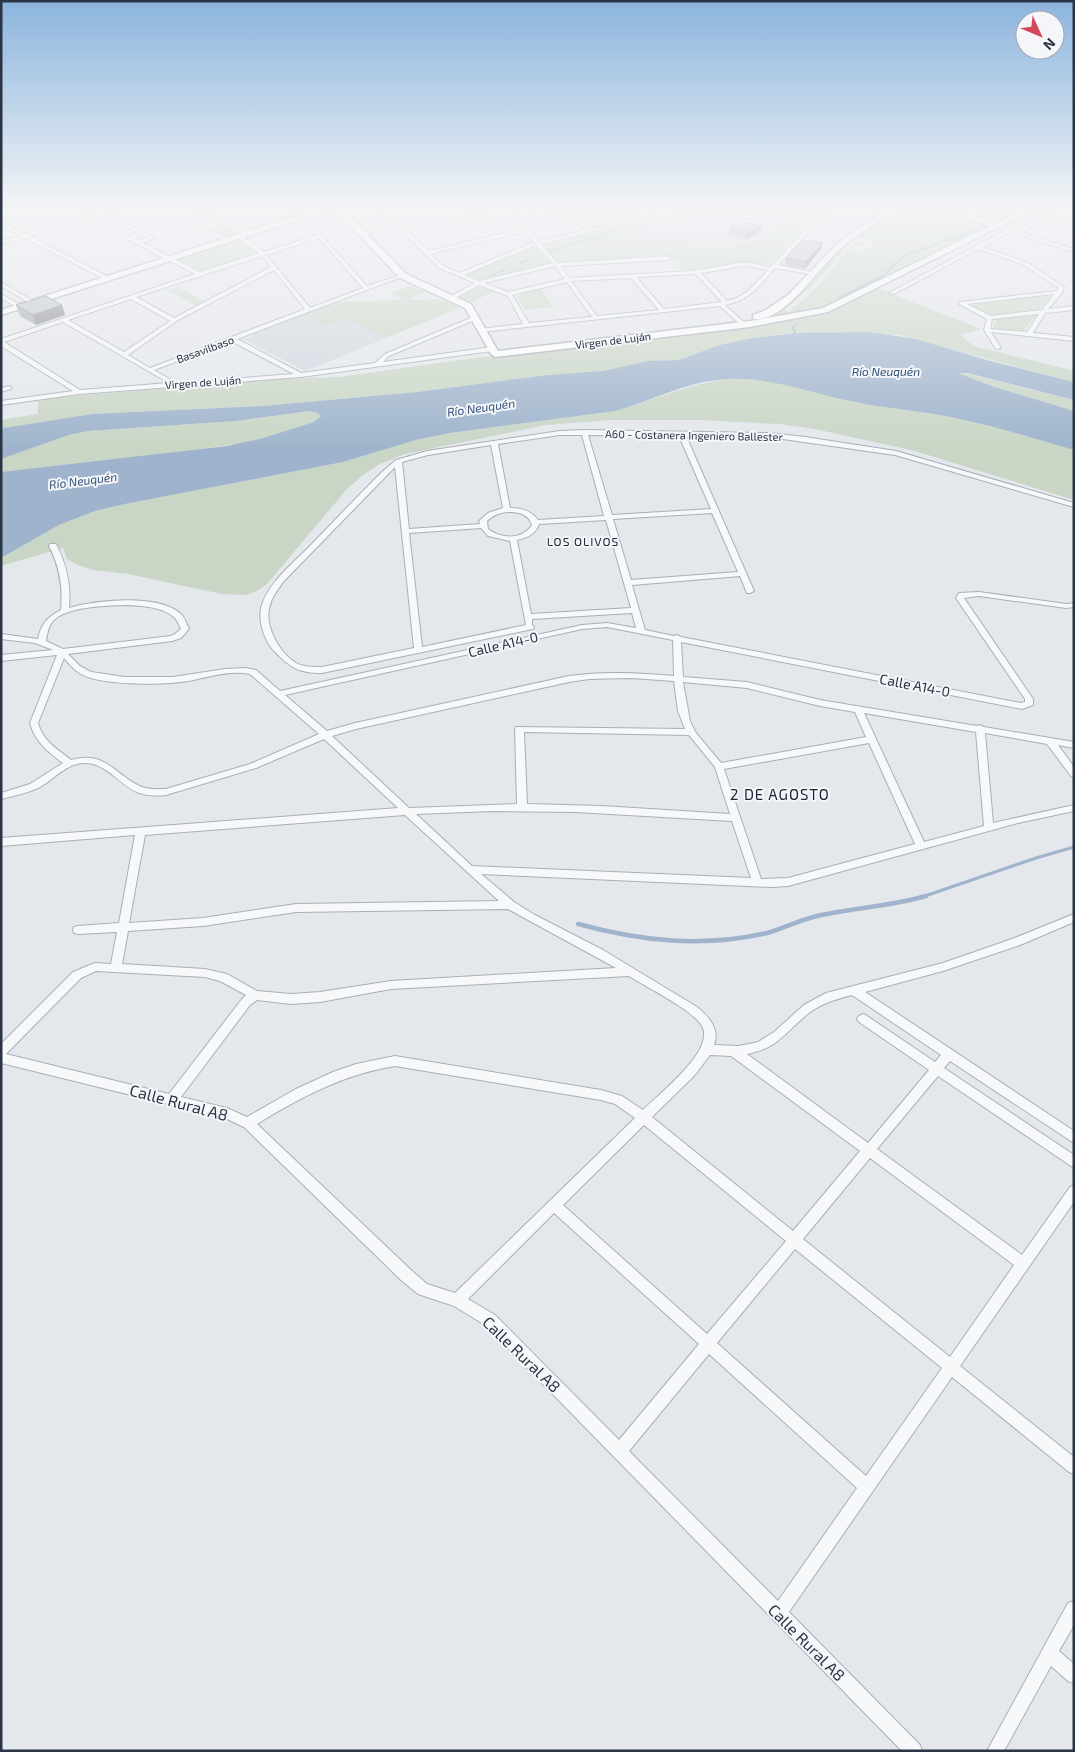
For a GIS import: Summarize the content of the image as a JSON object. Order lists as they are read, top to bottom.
{
  "streets": {
    "street": [
      "Virgen de Luján",
      "Basavilbaso",
      "A60 - Costanera Ingeniero Ballester",
      "Calle A14-0",
      "Calle Rural A8"
    ]
  },
  "districts": ["LOS OLIVOS", "2 DE AGOSTO"],
  "water": ["Río Neuquén"],
  "north": "bottom right"
}
